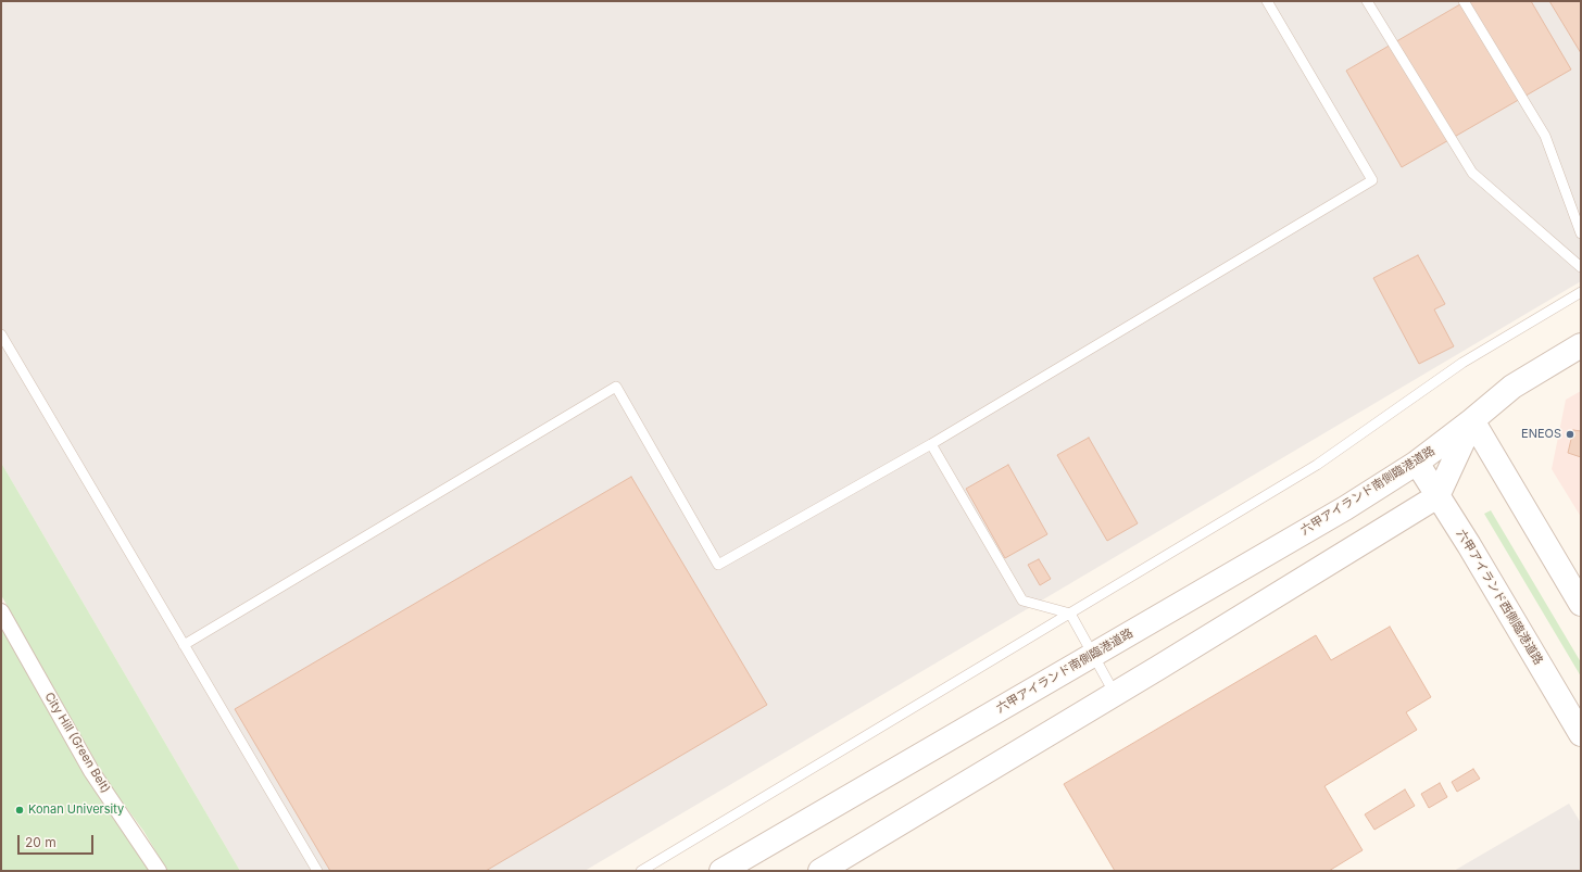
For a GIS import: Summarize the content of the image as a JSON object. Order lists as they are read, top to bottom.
{
  "streets": {
    "street": ["六甲アイランド南側臨港道路", "六甲アイランド西側臨港道路", "City Hill (Green Belt)"]
  },
  "crossings": [
    ["六甲アイランド南側臨港道路", "六甲アイランド西側臨港道路"]
  ],
  "places": ["ENEOS", "Konan University"],
  "scale_bar": "20 m"
}
